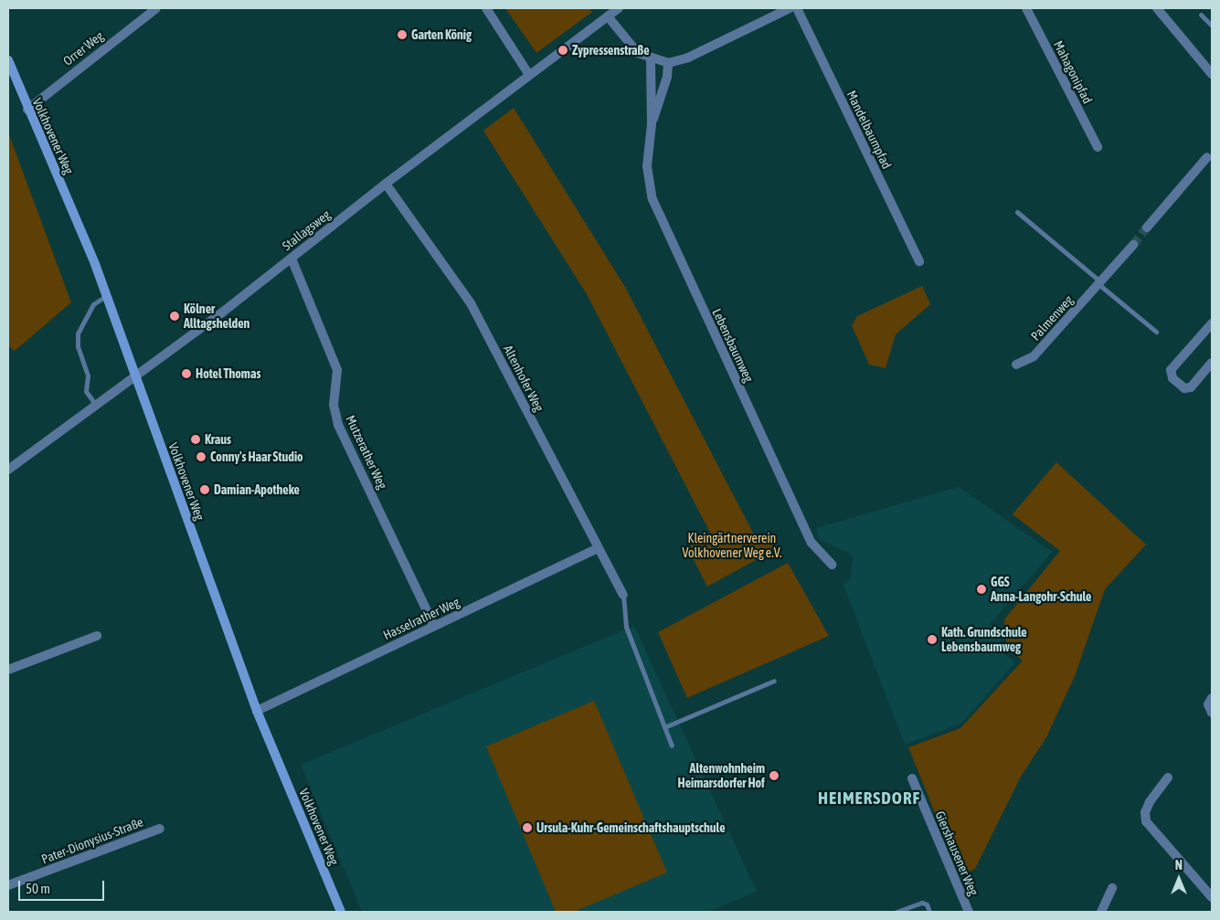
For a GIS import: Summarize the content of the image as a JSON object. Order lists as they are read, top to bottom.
{
  "streets": {
    "street": [
      "Orrer Weg",
      "Mahagonipfad",
      "Mandelbaumpfad",
      "Volkhovener Weg",
      "Stallagsweg",
      "Palmenweg",
      "Lebensbaumweg",
      "Altenhofer Weg",
      "Mutzerather Weg",
      "Hasselrather Weg",
      "Pater-Dionysius-Straße",
      "Giershausener Weg"
    ]
  },
  "crossings": [
    ["Orrer Weg", "Volkhovener Weg"],
    ["Volkhovener Weg", "Stallagsweg"],
    ["Volkhovener Weg", "Hasselrather Weg"],
    ["Stallagsweg", "Altenhofer Weg"],
    ["Stallagsweg", "Mutzerather Weg"],
    ["Altenhofer Weg", "Hasselrather Weg"],
    ["Mutzerather Weg", "Hasselrather Weg"]
  ],
  "districts": ["HEIMERSDORF"],
  "parks": ["Kleingärtnerverein Volkhovener Weg e.V."],
  "places": [
    "Garten König",
    "Zypressenstraße",
    "Kölner Alltagshelden",
    "Hotel Thomas",
    "Kraus",
    "Conny's Haar Studio",
    "Damian-Apotheke",
    "GGS Anna-Langohr-Schule",
    "Kath. Grundschule Lebensbaumweg",
    "Altenwohnheim Heimarsdorfer Hof",
    "Ursula-Kuhr-Gemeinschaftshauptschule"
  ],
  "scale_bar": "50 m",
  "north": "top"
}
